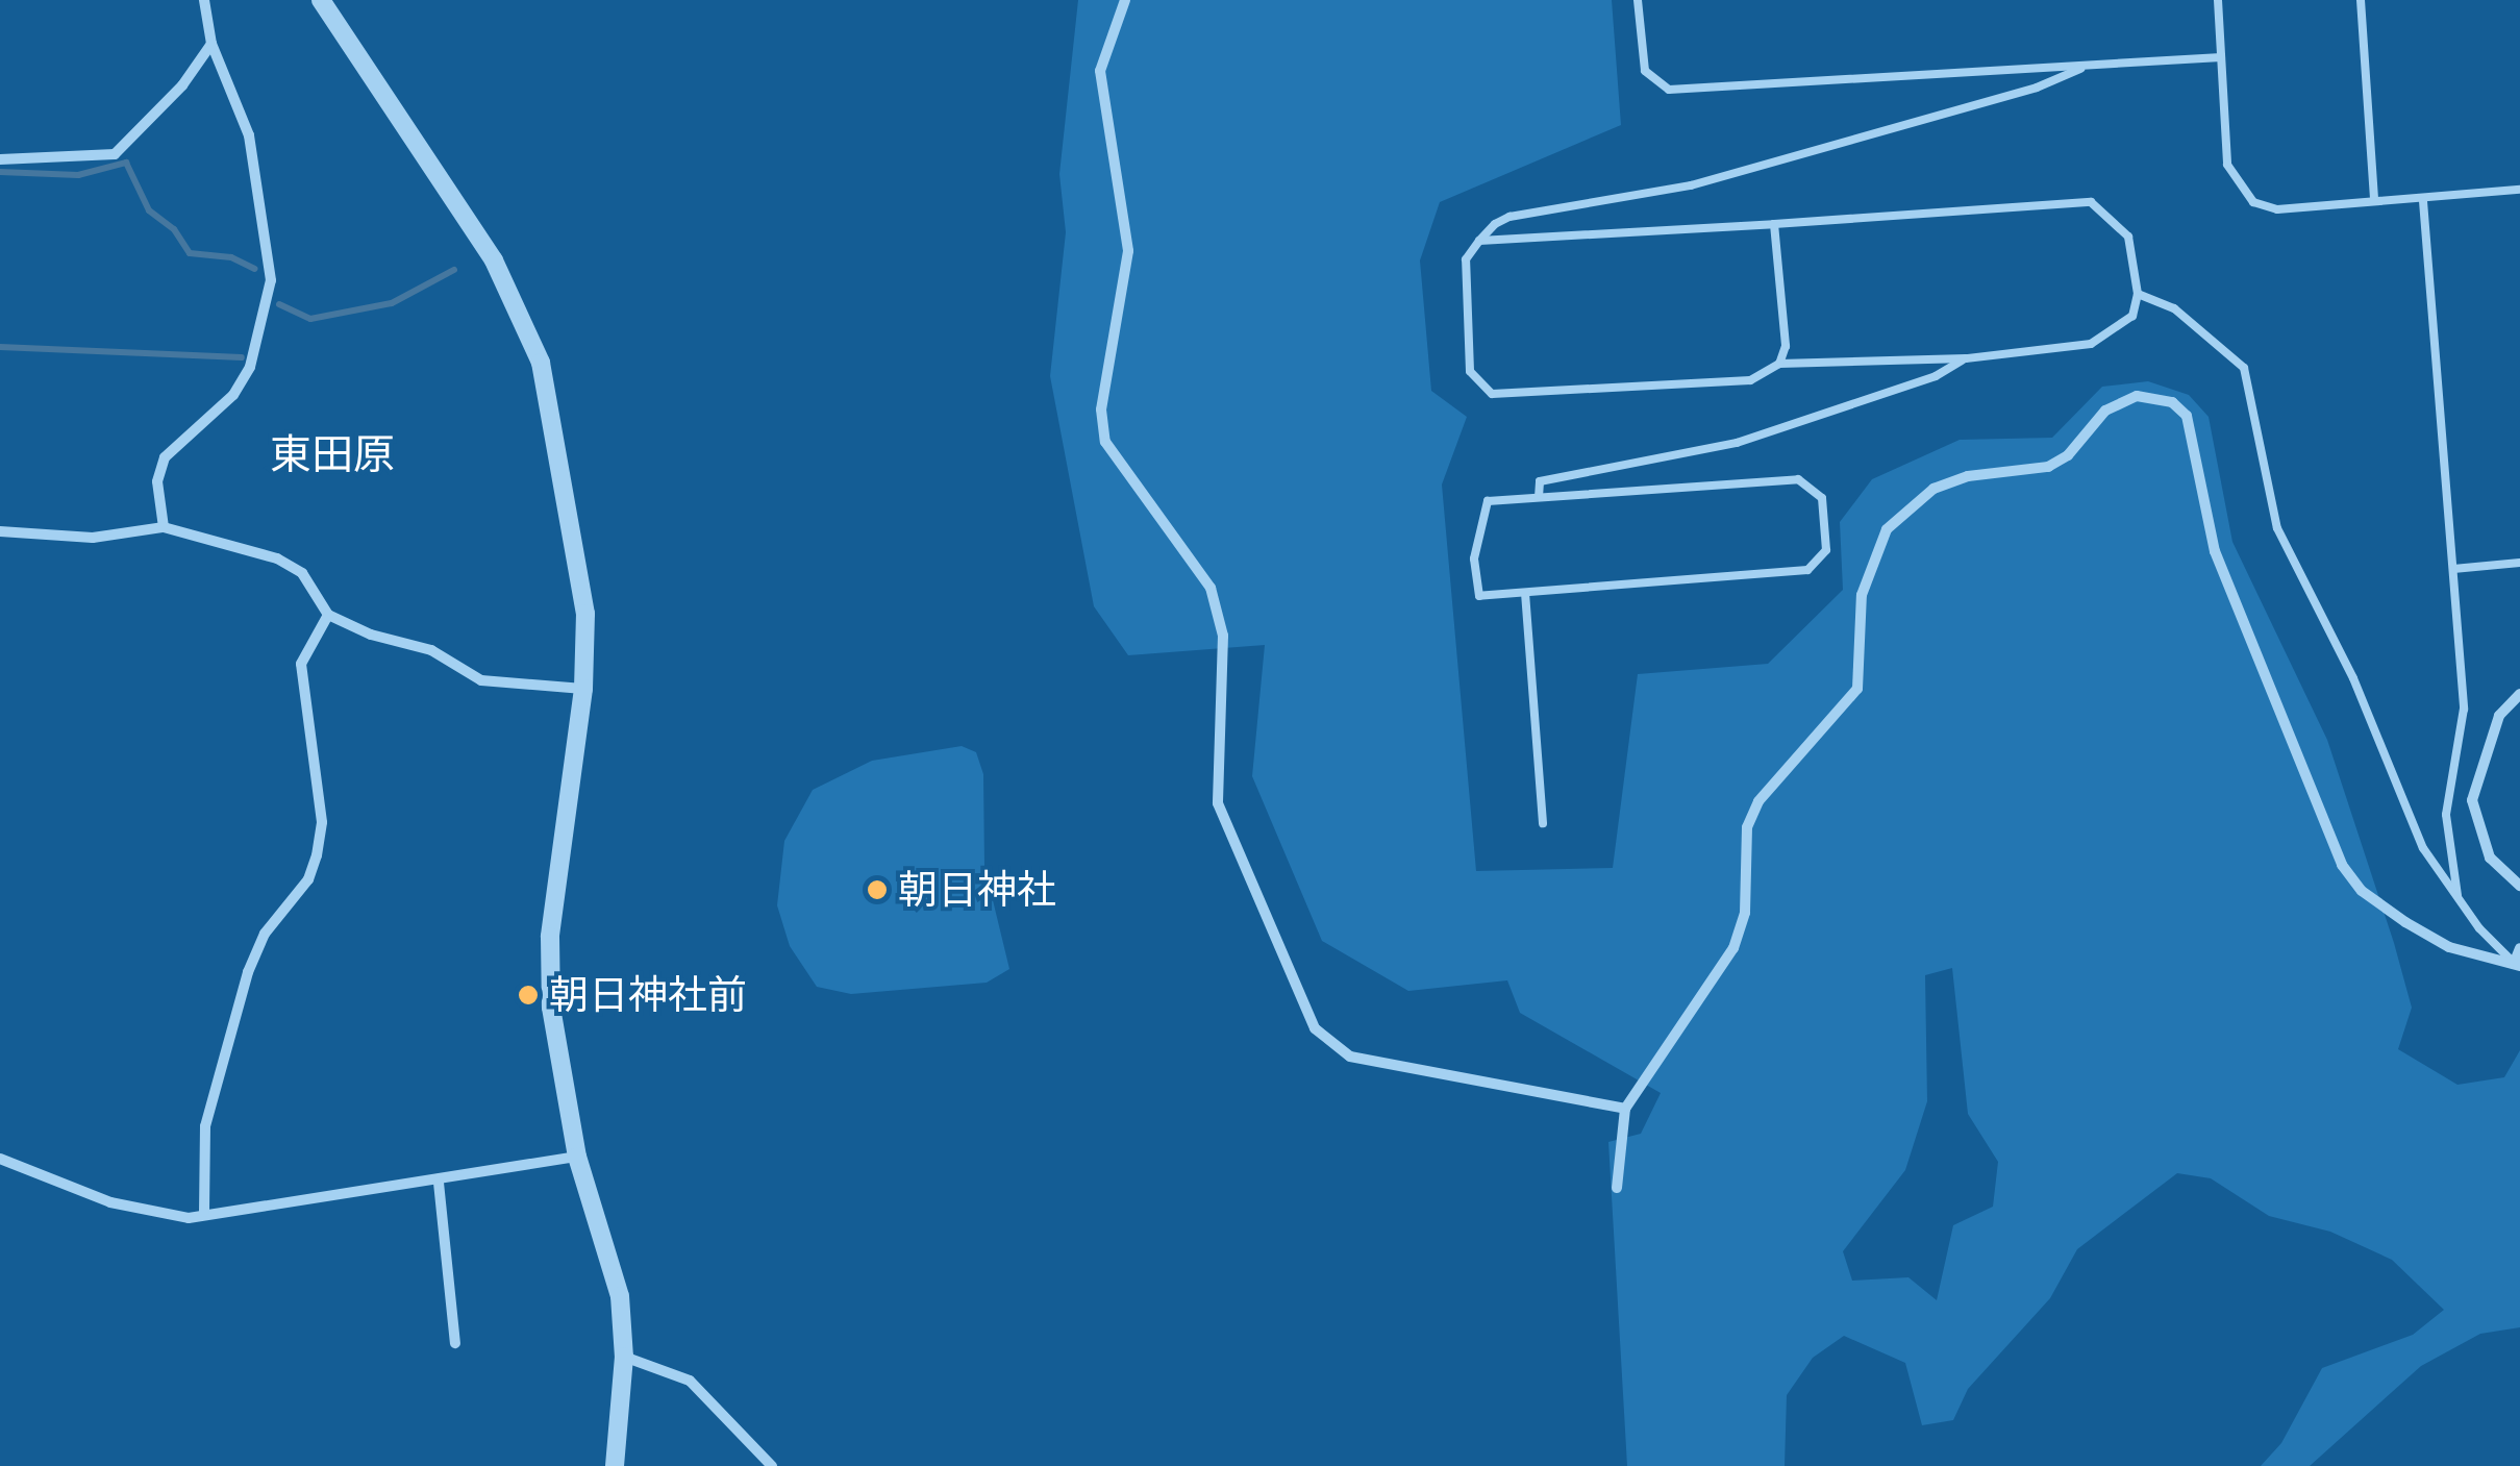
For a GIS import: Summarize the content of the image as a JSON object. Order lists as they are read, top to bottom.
{
  "districts": ["東田原"],
  "places": ["朝日神社", "朝日神社前"]
}
